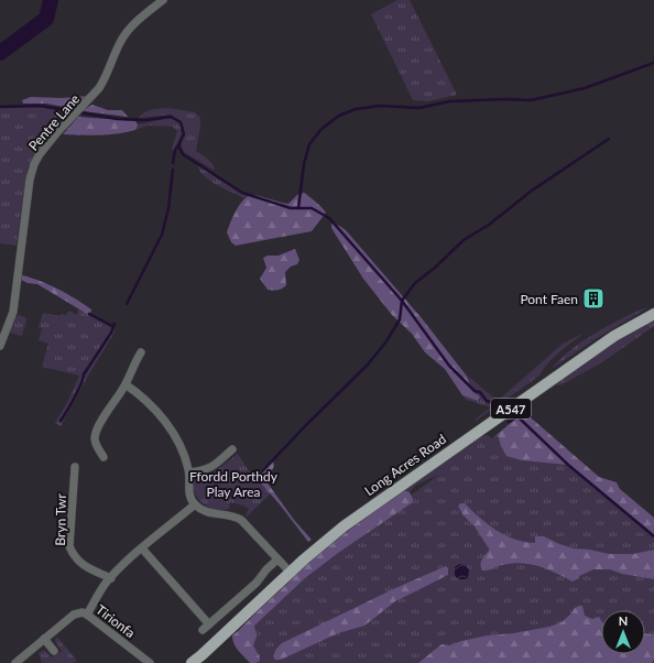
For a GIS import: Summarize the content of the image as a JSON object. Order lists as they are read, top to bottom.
{
  "streets": {
    "main road": ["A547", "Long Acres Road"],
    "street": ["Pentre Lane", "Bryn Twr", "Tirionfa"]
  },
  "parks": ["Ffordd Porthdy Play Area"],
  "places": {
    "building": ["Pont Faen"]
  },
  "north": "top"
}
